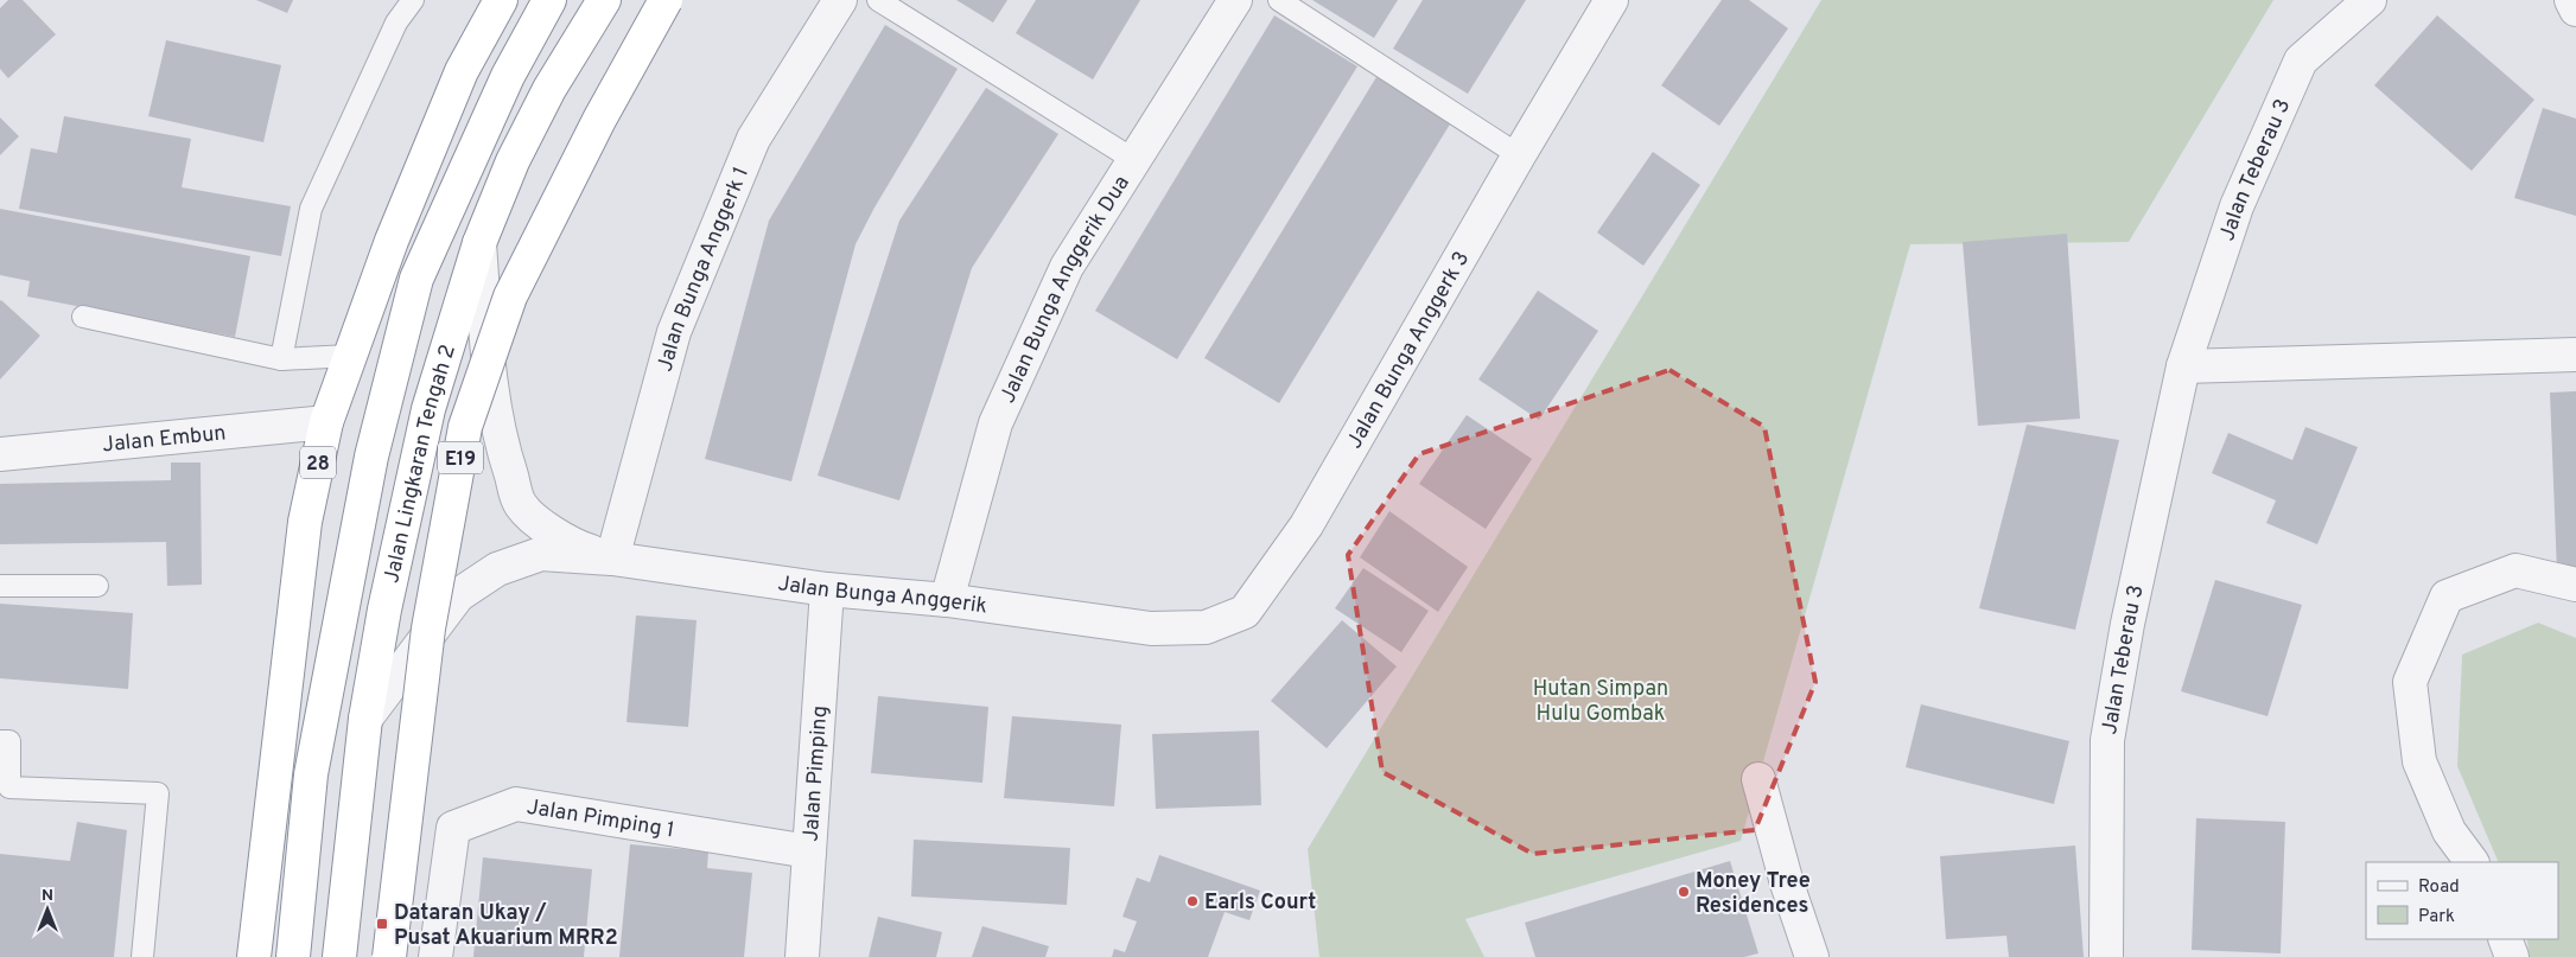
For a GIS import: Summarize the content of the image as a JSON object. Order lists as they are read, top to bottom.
{
  "streets": {
    "highway": ["E19", "28", "Jalan Lingkaran Tengah 2"],
    "street": [
      "Jalan Teberau 3",
      "Jalan Bunga Anggerk 1",
      "Jalan Bunga Anggerik Dua",
      "Jalan Bunga Anggerk 3",
      "Jalan Embun",
      "Jalan Bunga Anggerik",
      "Jalan Pimping",
      "Jalan Pimping 1"
    ]
  },
  "crossings": [
    ["Jalan Bunga Anggerk 1", "Jalan Bunga Anggerik"],
    ["Jalan Bunga Anggerik Dua", "Jalan Bunga Anggerik"],
    ["Jalan Bunga Anggerk 3", "Jalan Bunga Anggerik"],
    ["Jalan Embun", "28"],
    ["Jalan Lingkaran Tengah 2", "Jalan Bunga Anggerik"],
    ["Jalan Bunga Anggerik", "Jalan Pimping"],
    ["Jalan Pimping", "Jalan Pimping 1"]
  ],
  "parks": ["Hutan Simpan Hulu Gombak"],
  "places": {
    "other": ["Money Tree Residences", "Earls Court"],
    "transit": ["Dataran Ukay / Pusat Akuarium MRR2"]
  },
  "legend": ["Road", "Park"],
  "north": "top"
}
